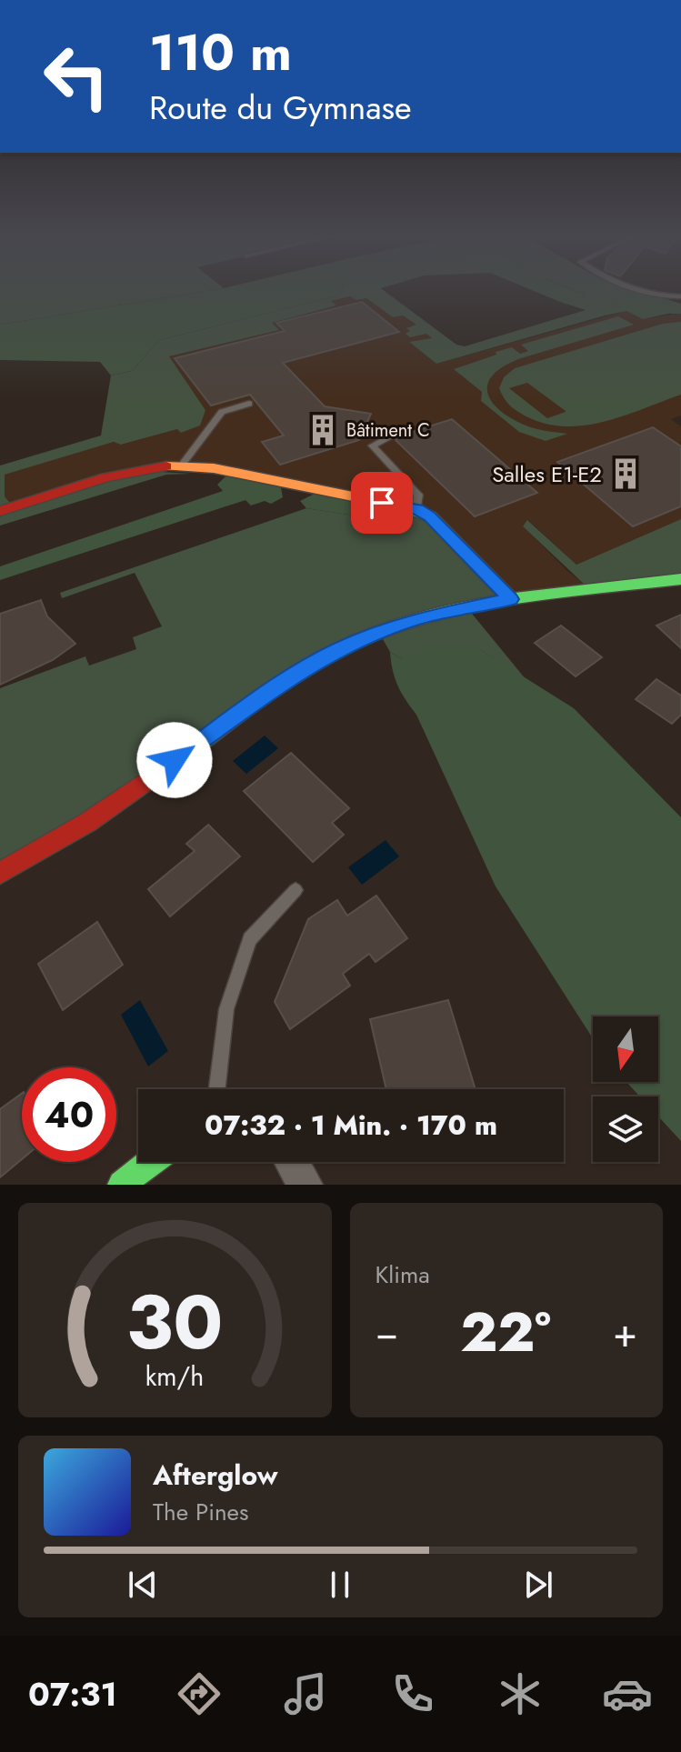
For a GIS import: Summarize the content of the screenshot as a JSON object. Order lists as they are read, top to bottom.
{
  "places": {
    "building": ["Bâtiment C", "Salles E1-E2"]
  },
  "north": "bottom",
  "page": {
    "turn": ["110 m", "Route du Gymnase"],
    "limit": "40",
    "trip": "07:32 · 1 Min. · 170 m",
    "tile": "Klima",
    "heat": ["−", "22°", "+"],
    "song": ["Afterglow", "The Pines"],
    "tabs": "07:31",
    "gauge": ["30", "km/h"]
  }
}
